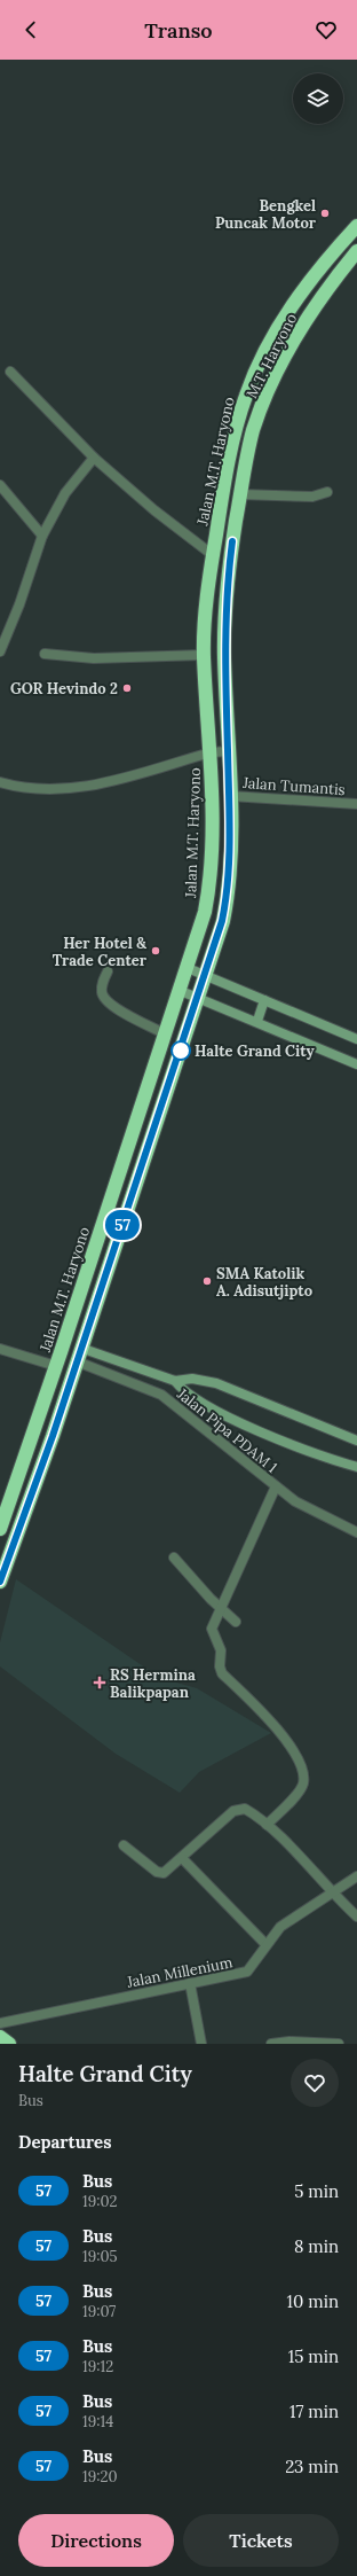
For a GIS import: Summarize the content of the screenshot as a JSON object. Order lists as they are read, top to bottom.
{
  "streets": {
    "highway": ["M.T. Haryono", "Jalan M.T. Haryono"],
    "street": ["Jalan Tumantis", "Jalan Pipa PDAM 1", "Jalan Millenium"]
  },
  "places": {
    "other": [
      "Bengkel Puncak Motor",
      "GOR Hevindo 2",
      "Her Hotel & Trade Center",
      "Halte Grand City",
      "SMA Katolik A. Adisutjipto"
    ],
    "health": ["RS Hermina Balikpapan"]
  },
  "lines": ["bus line 57"],
  "page": {
    "header": "Transo",
    "on_map": "57",
    "heading": [
      ["Halte Grand City", "Bus"],
      "Departures"
    ],
    "list": [
      {
        "mark": "57",
        "name": "Bus",
        "note": "19:02",
        "value": "5 min"
      },
      {
        "mark": "57",
        "name": "Bus",
        "note": "19:05",
        "value": "8 min"
      },
      {
        "mark": "57",
        "name": "Bus",
        "note": "19:07",
        "value": "10 min"
      },
      {
        "mark": "57",
        "name": "Bus",
        "note": "19:12",
        "value": "15 min"
      },
      {
        "mark": "57",
        "name": "Bus",
        "note": "19:14",
        "value": "17 min"
      },
      {
        "mark": "57",
        "name": "Bus",
        "note": "19:20",
        "value": "23 min"
      }
    ],
    "buttons": ["Directions", "Tickets"]
  }
}
